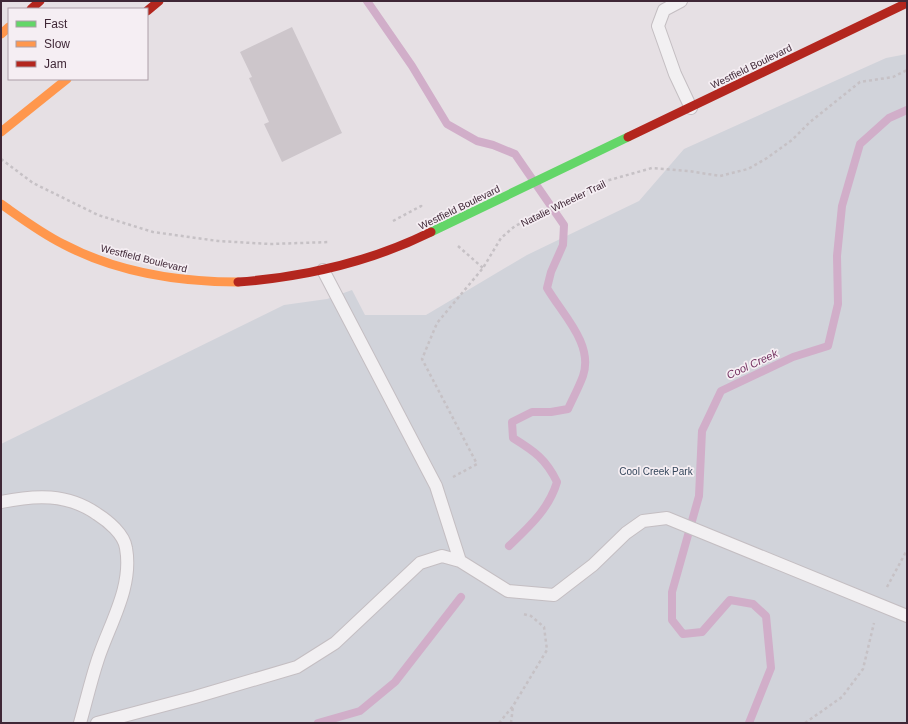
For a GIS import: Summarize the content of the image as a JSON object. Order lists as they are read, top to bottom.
{
  "streets": {
    "main road": ["Westfield Boulevard"],
    "path": ["Natalie Wheeler Trail"]
  },
  "water": ["Cool Creek"],
  "parks": ["Cool Creek Park"],
  "legend": ["Fast", "Slow", "Jam"]
}
